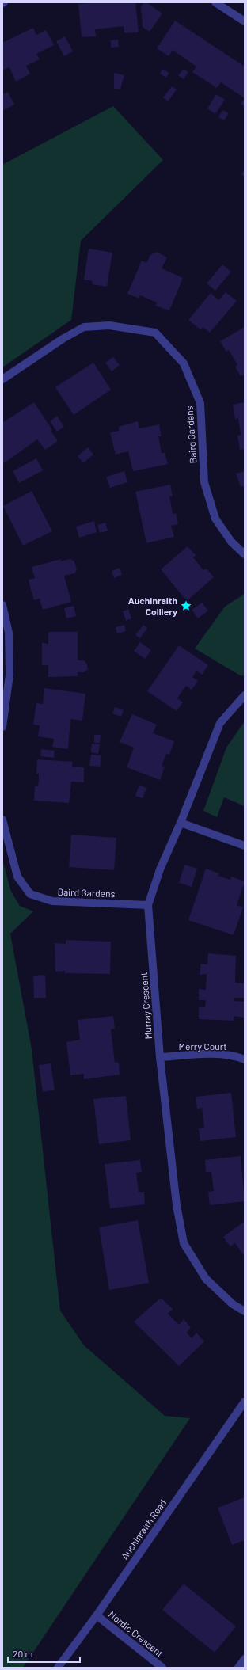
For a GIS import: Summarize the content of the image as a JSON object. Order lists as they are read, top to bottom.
{
  "streets": {
    "street": [
      "Baird Gardens",
      "Murray Crescent",
      "Merry Court",
      "Auchinraith Road",
      "Nordic Crescent"
    ]
  },
  "crossings": [
    ["Baird Gardens", "Murray Crescent"],
    ["Murray Crescent", "Merry Court"],
    ["Auchinraith Road", "Nordic Crescent"]
  ],
  "places": {
    "place": ["Auchinraith Colliery"]
  },
  "scale_bar": "20 m"
}
